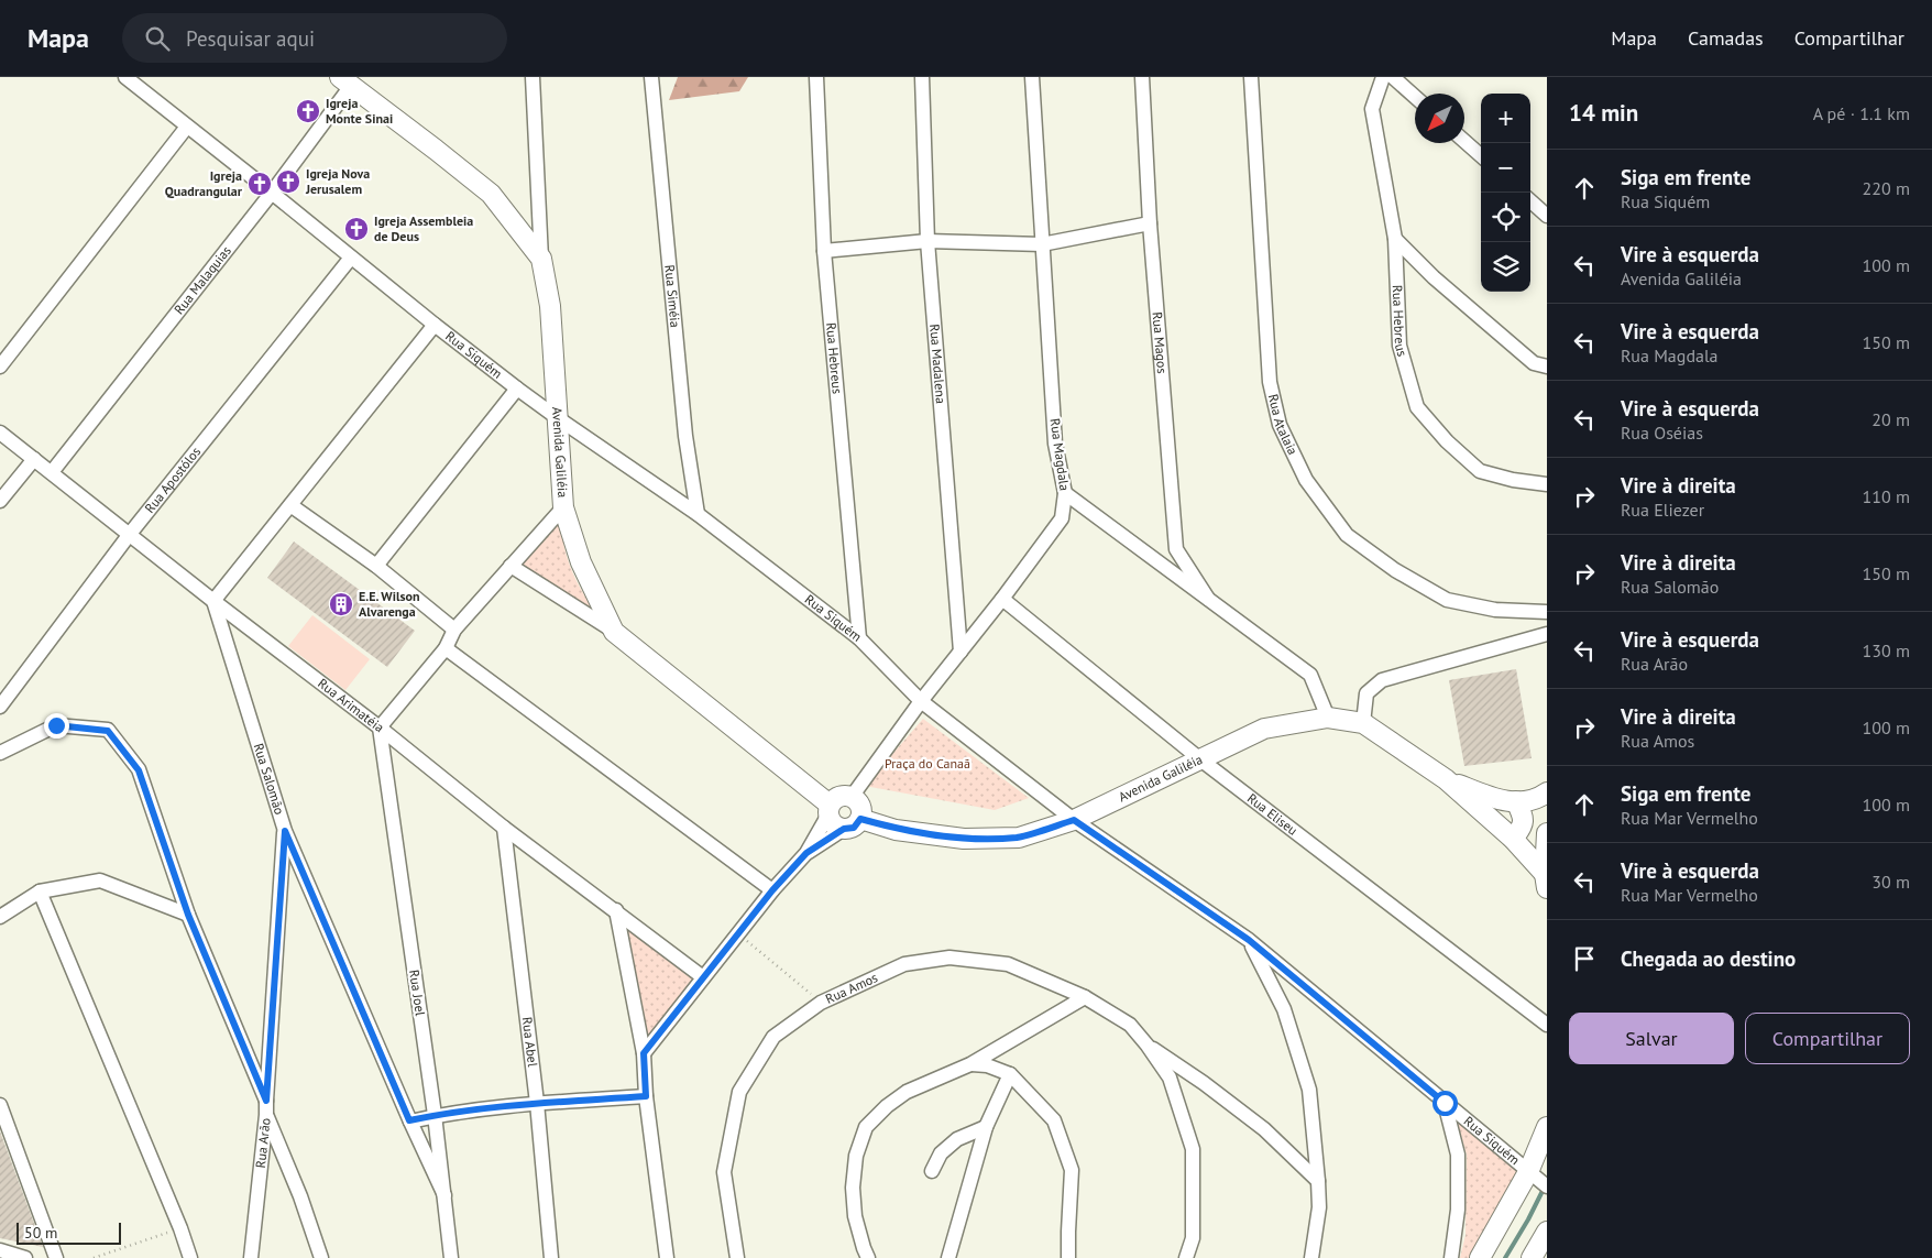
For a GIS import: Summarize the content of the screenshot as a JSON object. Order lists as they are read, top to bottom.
{
  "streets": {
    "main road": ["Avenida Galiléia"],
    "street": [
      "Rua Malaquias",
      "Rua Siméia",
      "Rua Hebreus",
      "Rua Magos",
      "Rua Siquém",
      "Rua Madalena",
      "Rua Atalaia",
      "Rua Magdala",
      "Rua Apostólos",
      "Rua Arimatéia",
      "Rua Salomão",
      "Rua Eliseu",
      "Rua Amos",
      "Rua Joel",
      "Rua Abel",
      "Rua Arão"
    ]
  },
  "crossings": [
    ["Rua Malaquias", "Rua Siquém"],
    ["Rua Malaquias", "Avenida Galiléia"],
    ["Rua Malaquias", "Rua Arimatéia"],
    ["Rua Siméia", "Rua Siquém"],
    ["Rua Hebreus", "Rua Siquém"],
    ["Rua Siquém", "Avenida Galiléia"],
    ["Rua Siquém", "Rua Magdala"],
    ["Rua Siquém", "Rua Apostólos"],
    ["Rua Madalena", "Rua Magdala"],
    ["Avenida Galiléia", "Rua Magdala"],
    ["Avenida Galiléia", "Rua Eliseu"],
    ["Rua Magdala", "Rua Eliseu"],
    ["Rua Apostólos", "Rua Arimatéia"],
    ["Rua Arimatéia", "Rua Salomão"],
    ["Rua Arimatéia", "Rua Joel"],
    ["Rua Arimatéia", "Rua Abel"],
    ["Rua Salomão", "Rua Joel"],
    ["Rua Salomão", "Rua Arão"]
  ],
  "parks": ["Praça do Canaã"],
  "places": {
    "church": [
      "Igreja Monte Sinai",
      "Igreja Nova Jerusalem",
      "Igreja Quadrangular",
      "Igreja Assembleia de Deus"
    ],
    "building": ["E.E. Wilson Alvarenga"]
  },
  "scale_bar": "50 m",
  "north": "bottom left",
  "page": {
    "header": "Mapa",
    "search": "Pesquisar aqui",
    "nav": ["Mapa", "Camadas", "Compartilhar"],
    "heading": ["14 min", "A pé · 1.1 km"],
    "map_buttons": ["+", "−"],
    "list": [
      ["Siga em frente", "Rua Siquém", "220 m"],
      ["Vire à esquerda", "Avenida Galiléia", "100 m"],
      ["Vire à esquerda", "Rua Magdala", "150 m"],
      ["Vire à esquerda", "Rua Oséias", "20 m"],
      ["Vire à direita", "Rua Eliezer", "110 m"],
      ["Vire à direita", "Rua Salomão", "150 m"],
      ["Vire à esquerda", "Rua Arão", "130 m"],
      ["Vire à direita", "Rua Amos", "100 m"],
      ["Siga em frente", "Rua Mar Vermelho", "100 m"],
      ["Vire à esquerda", "Rua Mar Vermelho", "30 m"],
      "Chegada ao destino"
    ],
    "buttons": ["Salvar", "Compartilhar"],
    "scale": "50 m"
  }
}
